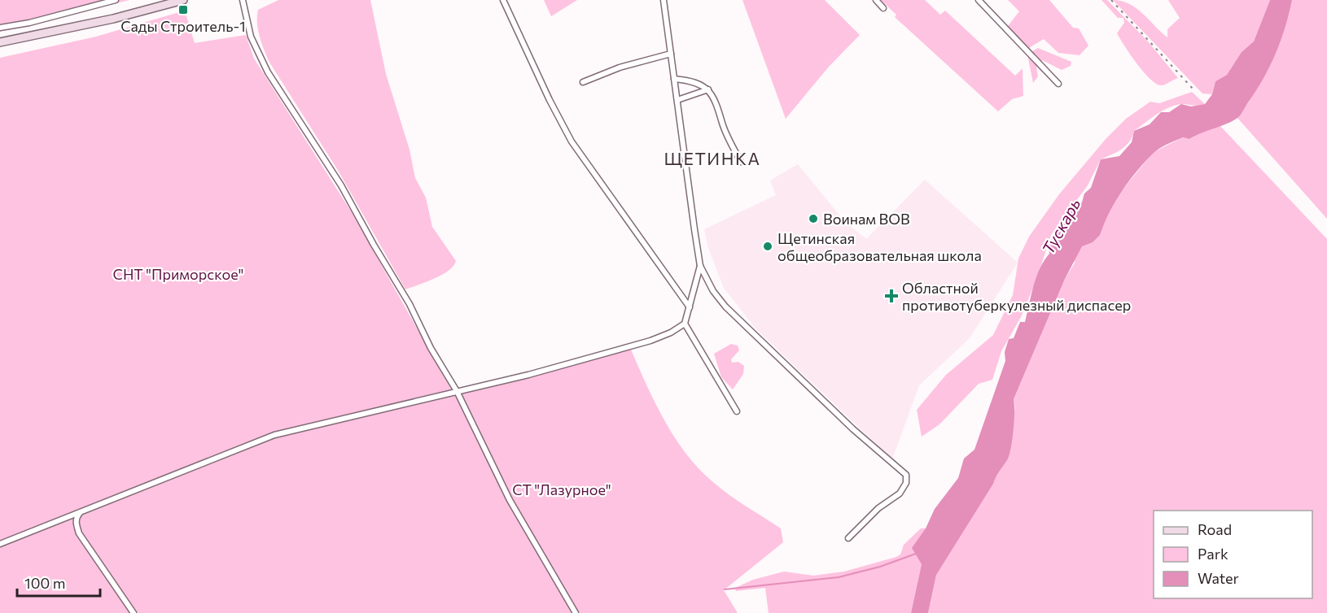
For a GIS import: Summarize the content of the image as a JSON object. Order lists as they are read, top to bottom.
{
  "districts": ["ЩЕТИНКА"],
  "water": ["Тускарь"],
  "parks": ["СНТ \"Приморское\"", "СТ \"Лазурное\""],
  "places": {
    "transit": ["Сады Строитель-1"],
    "other": ["Воинам ВОВ", "Щетинская общеобразовательная школа"],
    "health": ["Областной противотуберкулезный диспасер"]
  },
  "legend": ["Road", "Park", "Water"],
  "scale_bar": "100 m"
}
